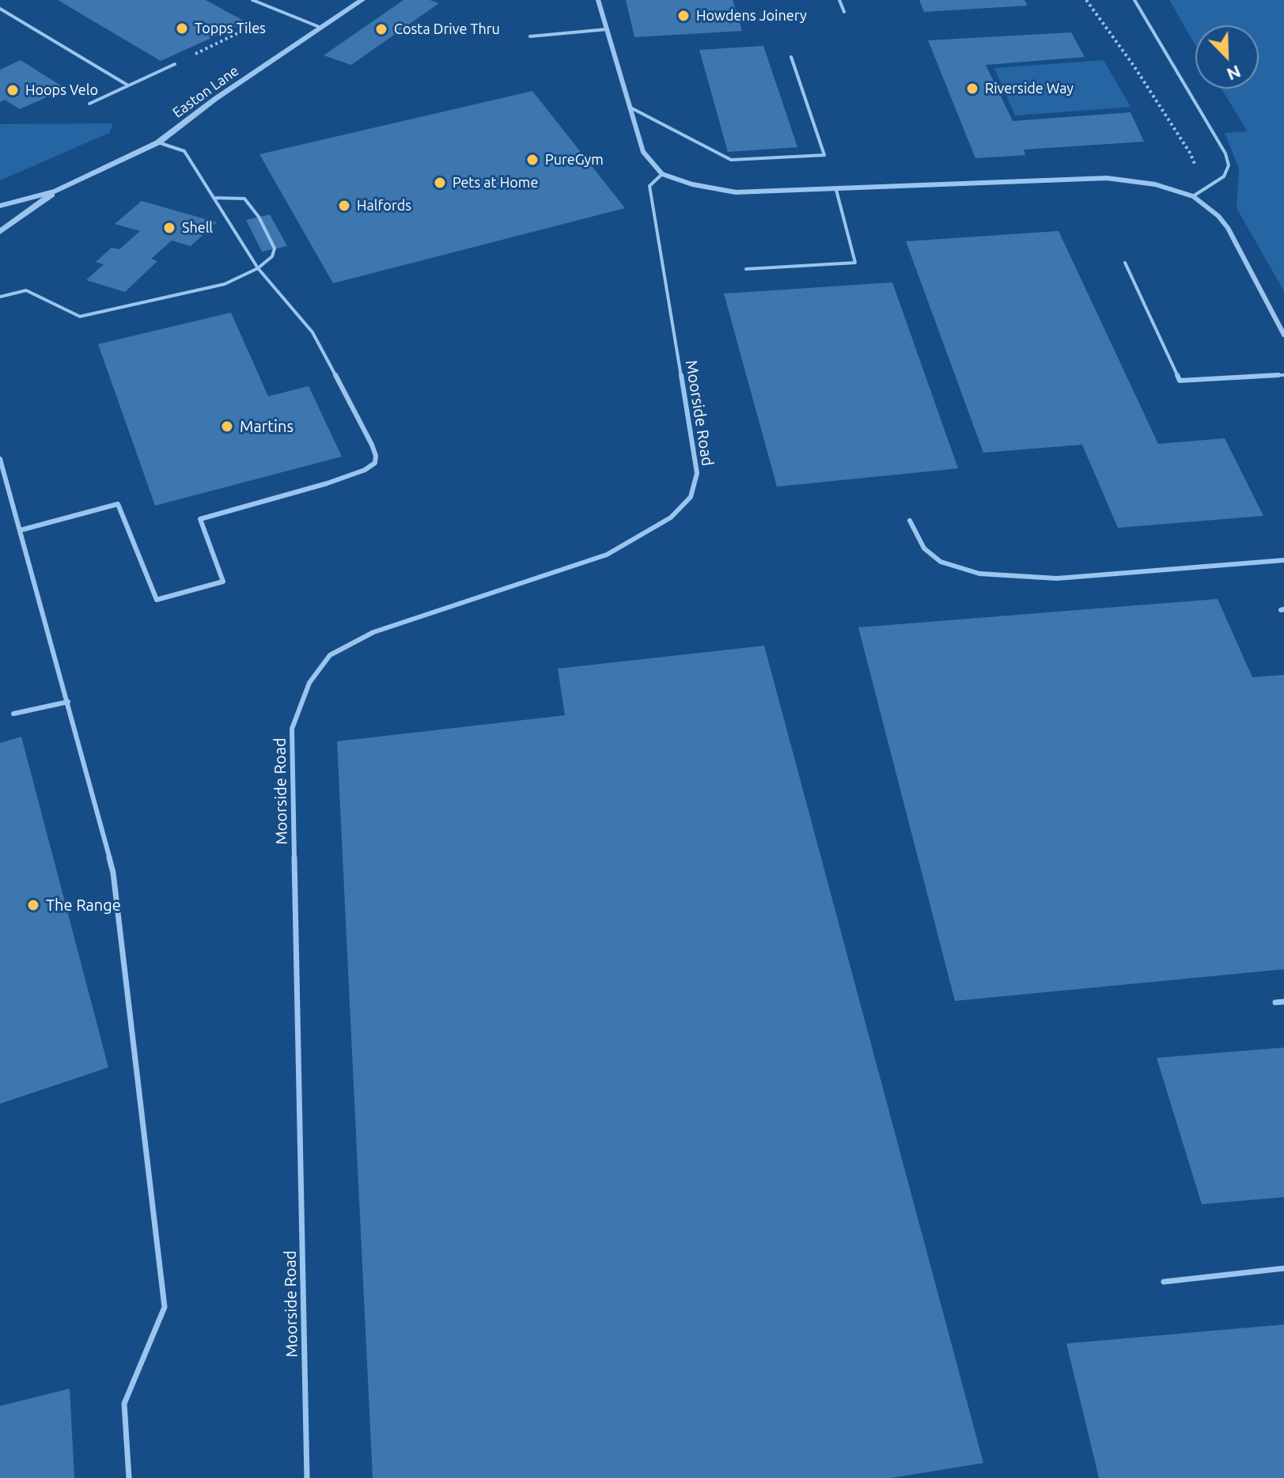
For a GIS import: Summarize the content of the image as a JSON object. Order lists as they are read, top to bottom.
{
  "streets": {
    "street": ["Easton Lane"],
    "lane": ["Moorside Road"]
  },
  "places": [
    "Howdens Joinery",
    "Topps Tiles",
    "Costa Drive Thru",
    "Riverside Way",
    "Hoops Velo",
    "PureGym",
    "Pets at Home",
    "Halfords",
    "Shell",
    "Martins",
    "The Range"
  ],
  "north": "bottom right"
}
